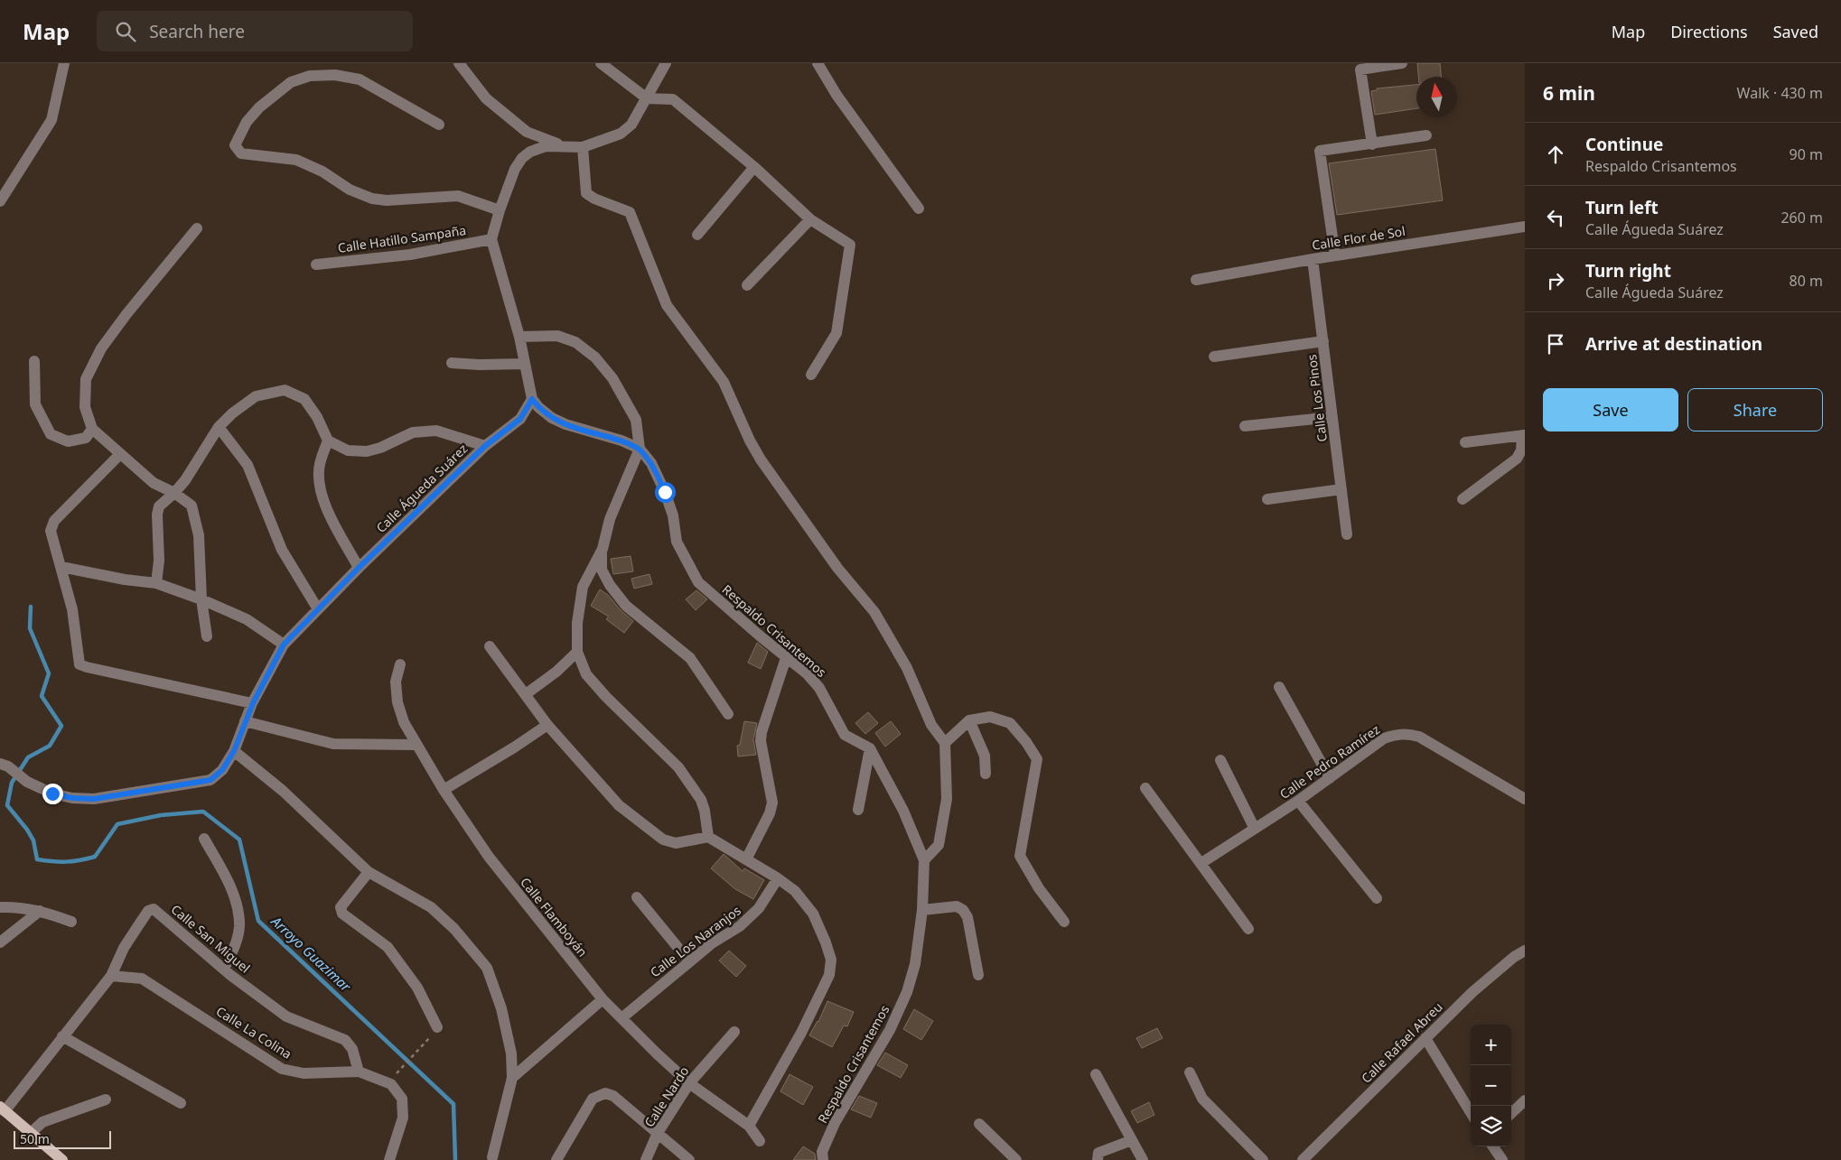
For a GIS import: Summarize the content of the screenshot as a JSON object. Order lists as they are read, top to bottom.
{
  "streets": {
    "street": [
      "Calle Flor de Sol",
      "Calle Hatillo Sampaña",
      "Calle Los Pinos",
      "Calle Águeda Suárez",
      "Respaldo Crisantemos",
      "Calle Pedro Ramírez",
      "Calle Flamboyán",
      "Calle San Miguel",
      "Calle Los Naranjos",
      "Calle La Colina",
      "Calle Rafael Abreu",
      "Calle Nardo"
    ]
  },
  "crossings": [
    ["Calle Flor de Sol", "Calle Los Pinos"],
    ["Calle Flamboyán", "Calle Los Naranjos"],
    ["Calle Flamboyán", "Calle Nardo"],
    ["Calle San Miguel", "Calle La Colina"]
  ],
  "water": ["Arroyo Guazimar"],
  "scale_bar": "50 m",
  "north": "top",
  "page": {
    "header": "Map",
    "search": "Search here",
    "nav": ["Map", "Directions", "Saved"],
    "heading": ["6 min", "Walk · 430 m"],
    "list": [
      ["Continue", "Respaldo Crisantemos", "90 m"],
      ["Turn left", "Calle Águeda Suárez", "260 m"],
      ["Turn right", "Calle Águeda Suárez", "80 m"],
      "Arrive at destination"
    ],
    "buttons": ["Save", "Share"],
    "map_buttons": ["+", "−"],
    "scale": "50 m"
  }
}
